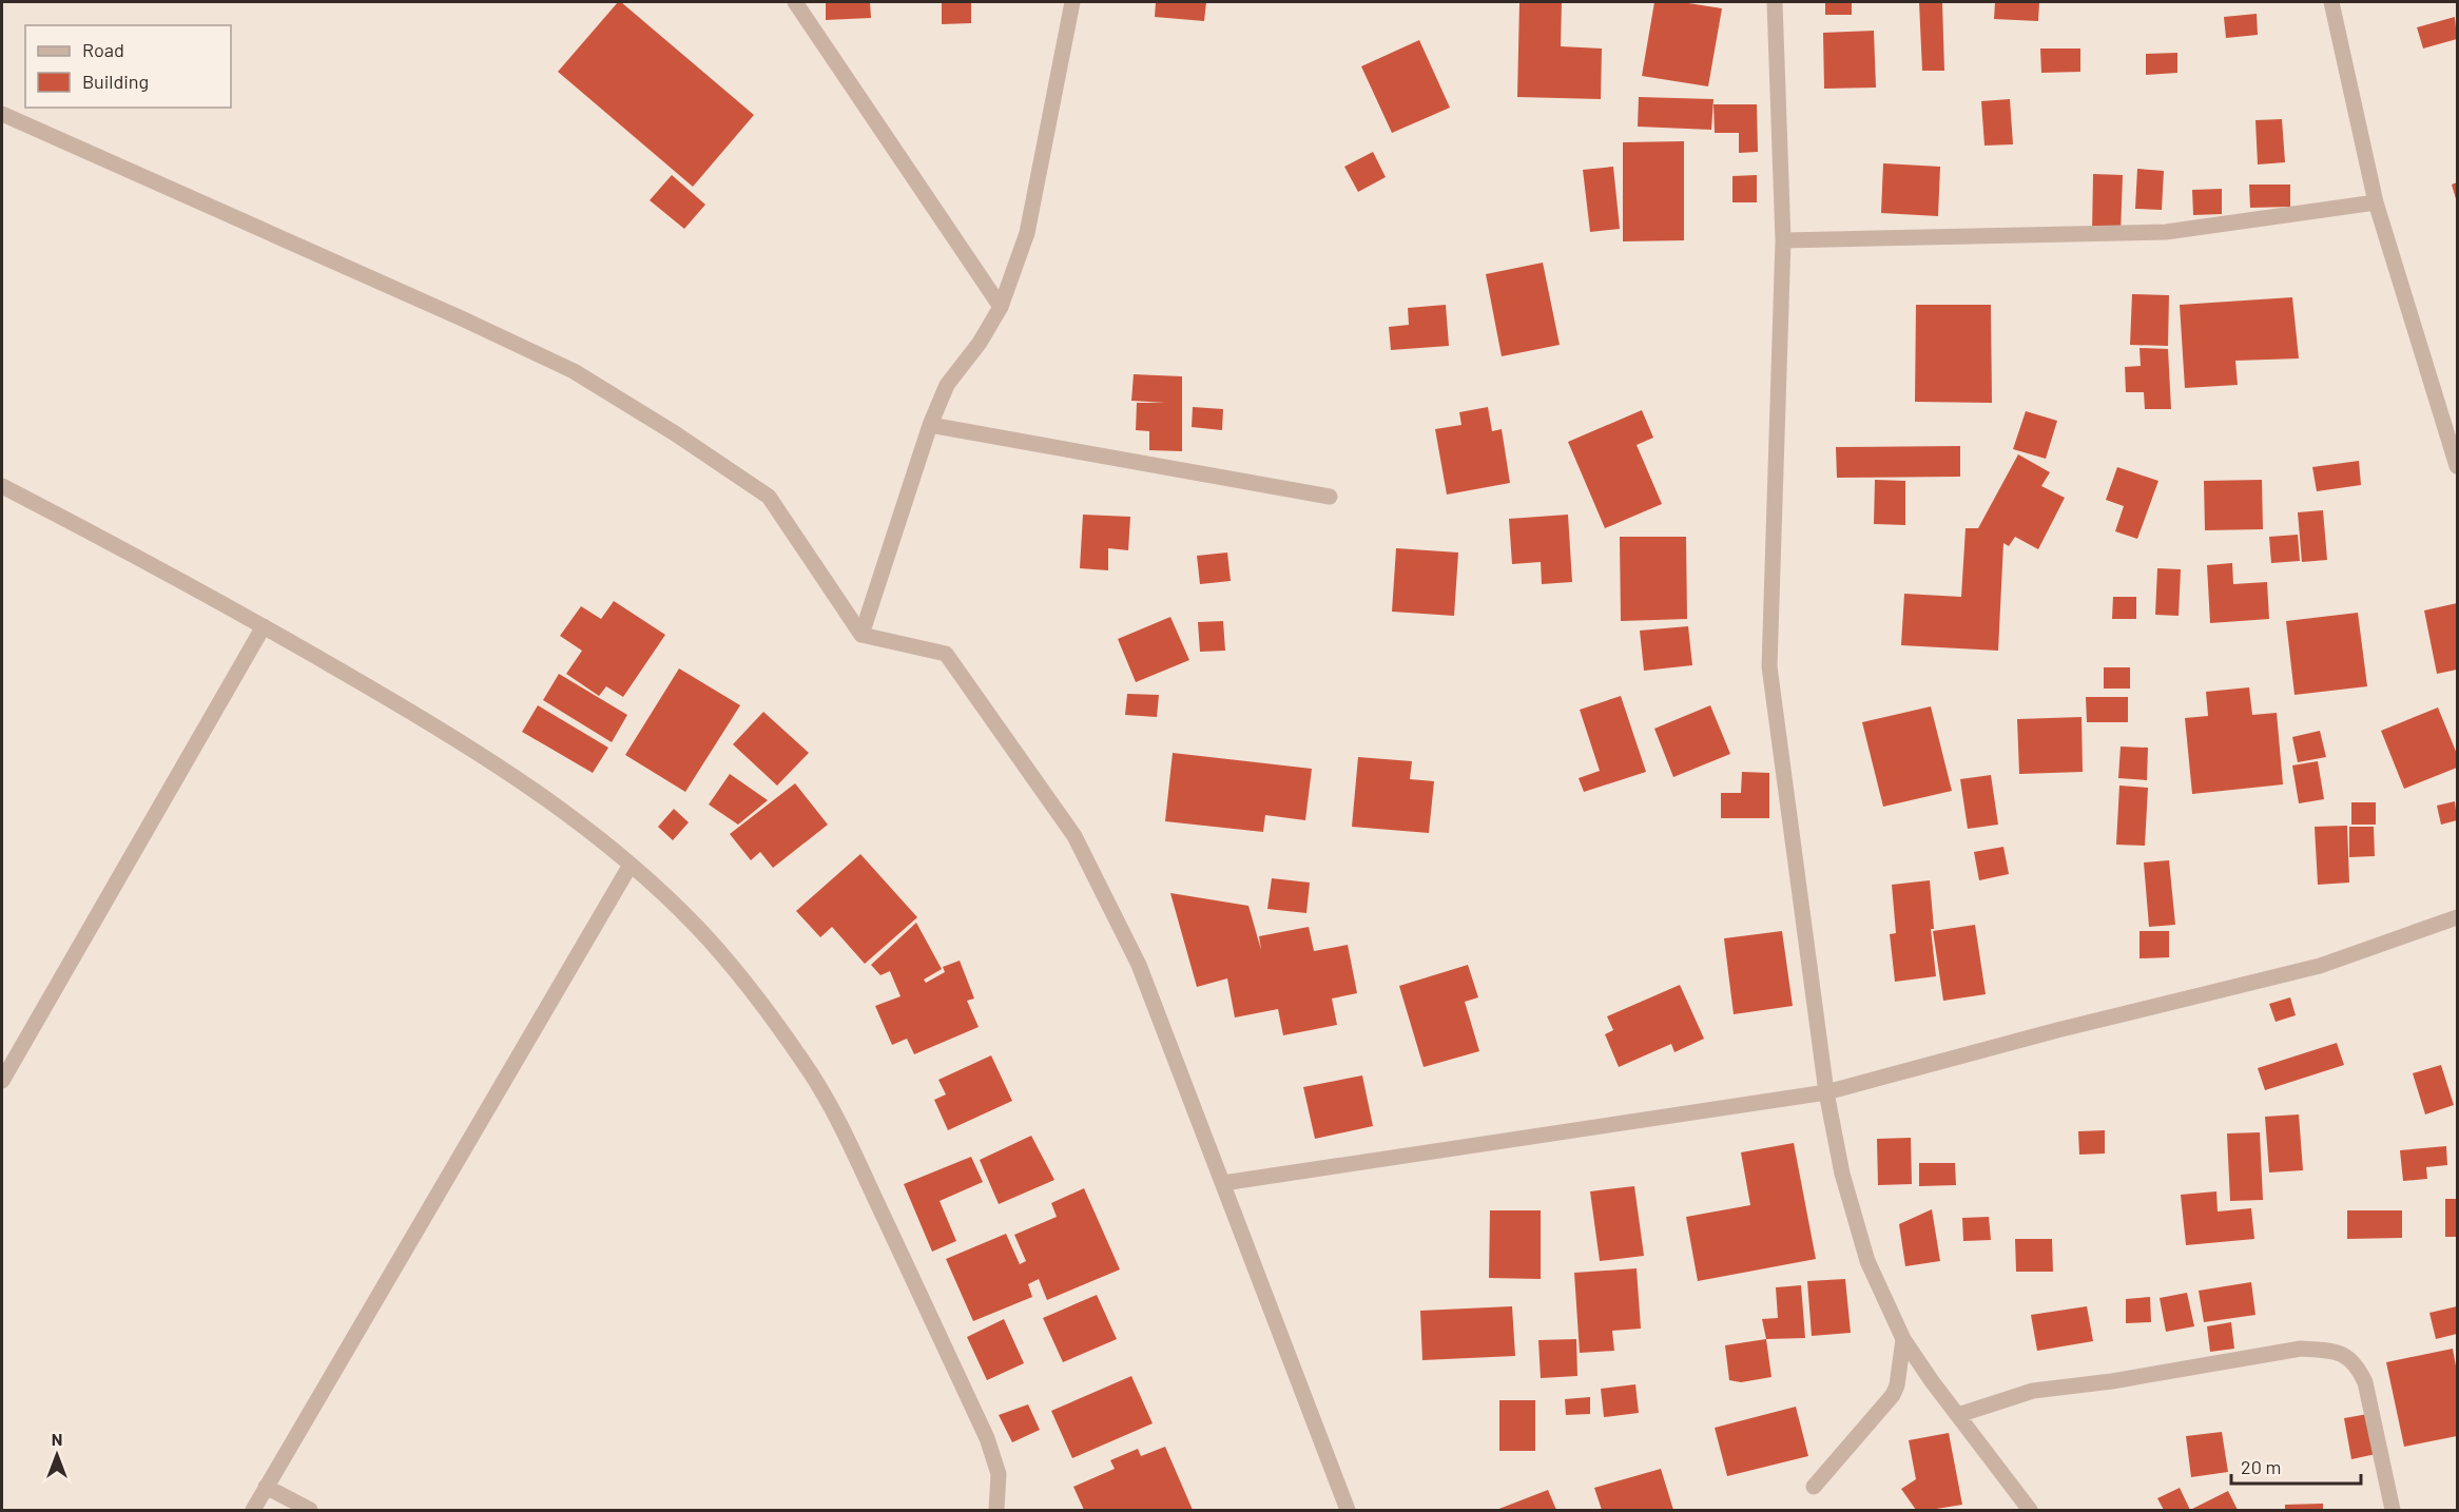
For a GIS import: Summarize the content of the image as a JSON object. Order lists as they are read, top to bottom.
{
  "legend": ["Road", "Building"],
  "scale_bar": "20 m",
  "north": "top"
}
